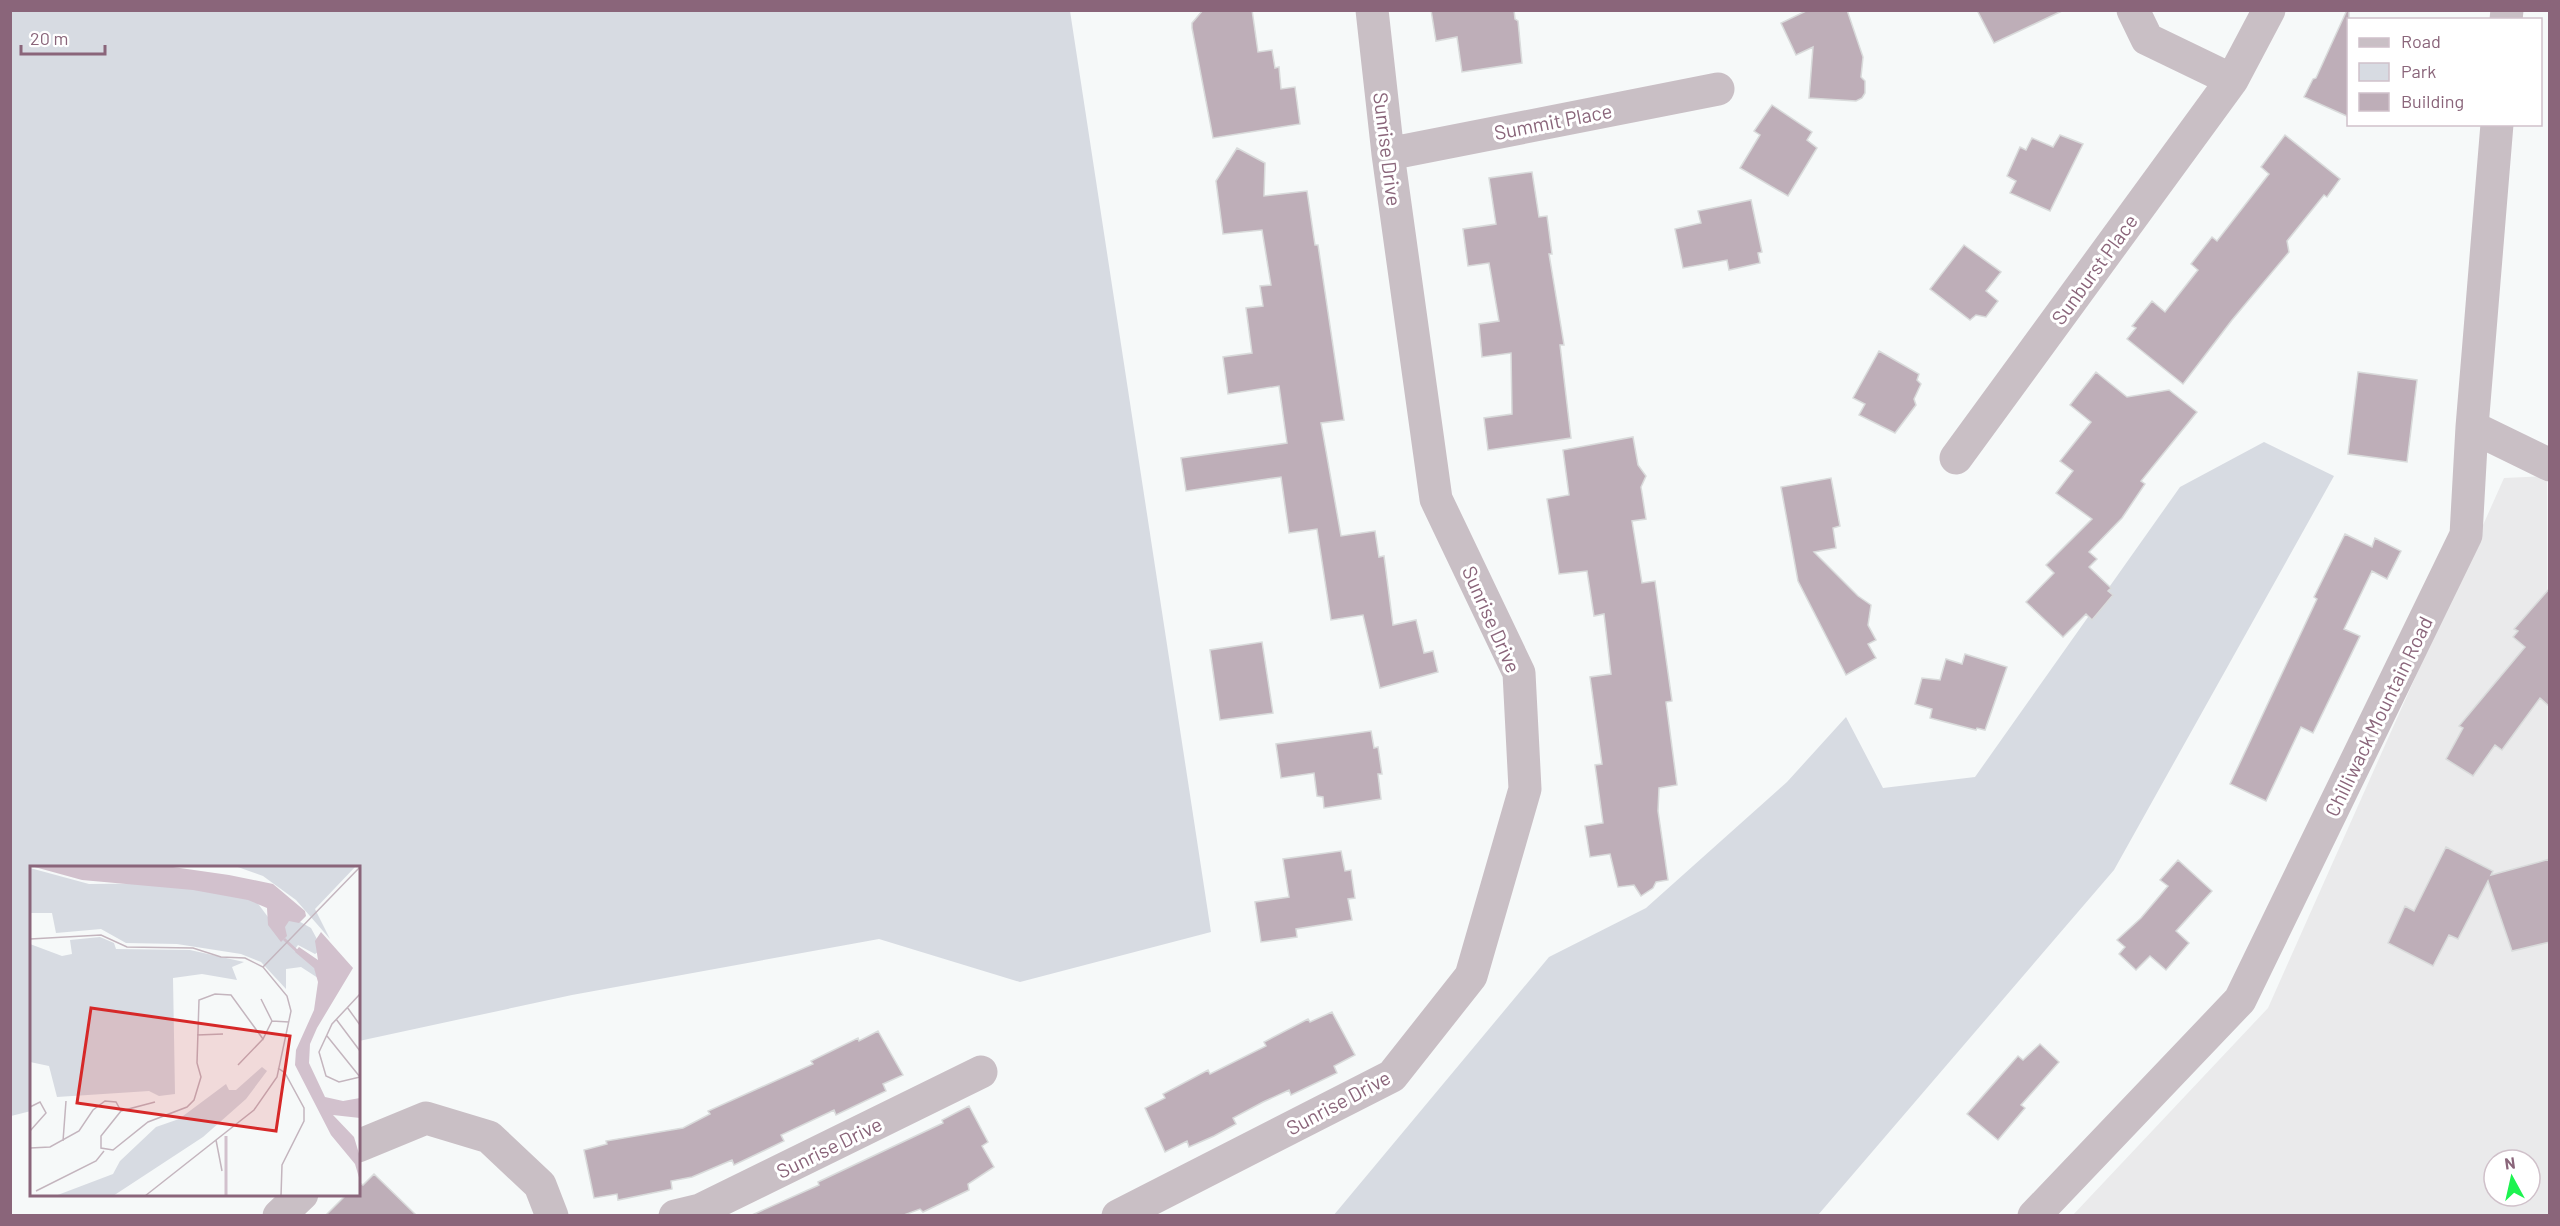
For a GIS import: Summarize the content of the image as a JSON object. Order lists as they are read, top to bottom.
{
  "streets": {
    "street": [
      "Summit Place",
      "Sunrise Drive",
      "Sunburst Place",
      "Chilliwack Mountain Road"
    ]
  },
  "crossings": [
    ["Summit Place", "Sunrise Drive"]
  ],
  "legend": ["Road", "Park", "Building"],
  "scale_bar": "20 m",
  "north": "top"
}
